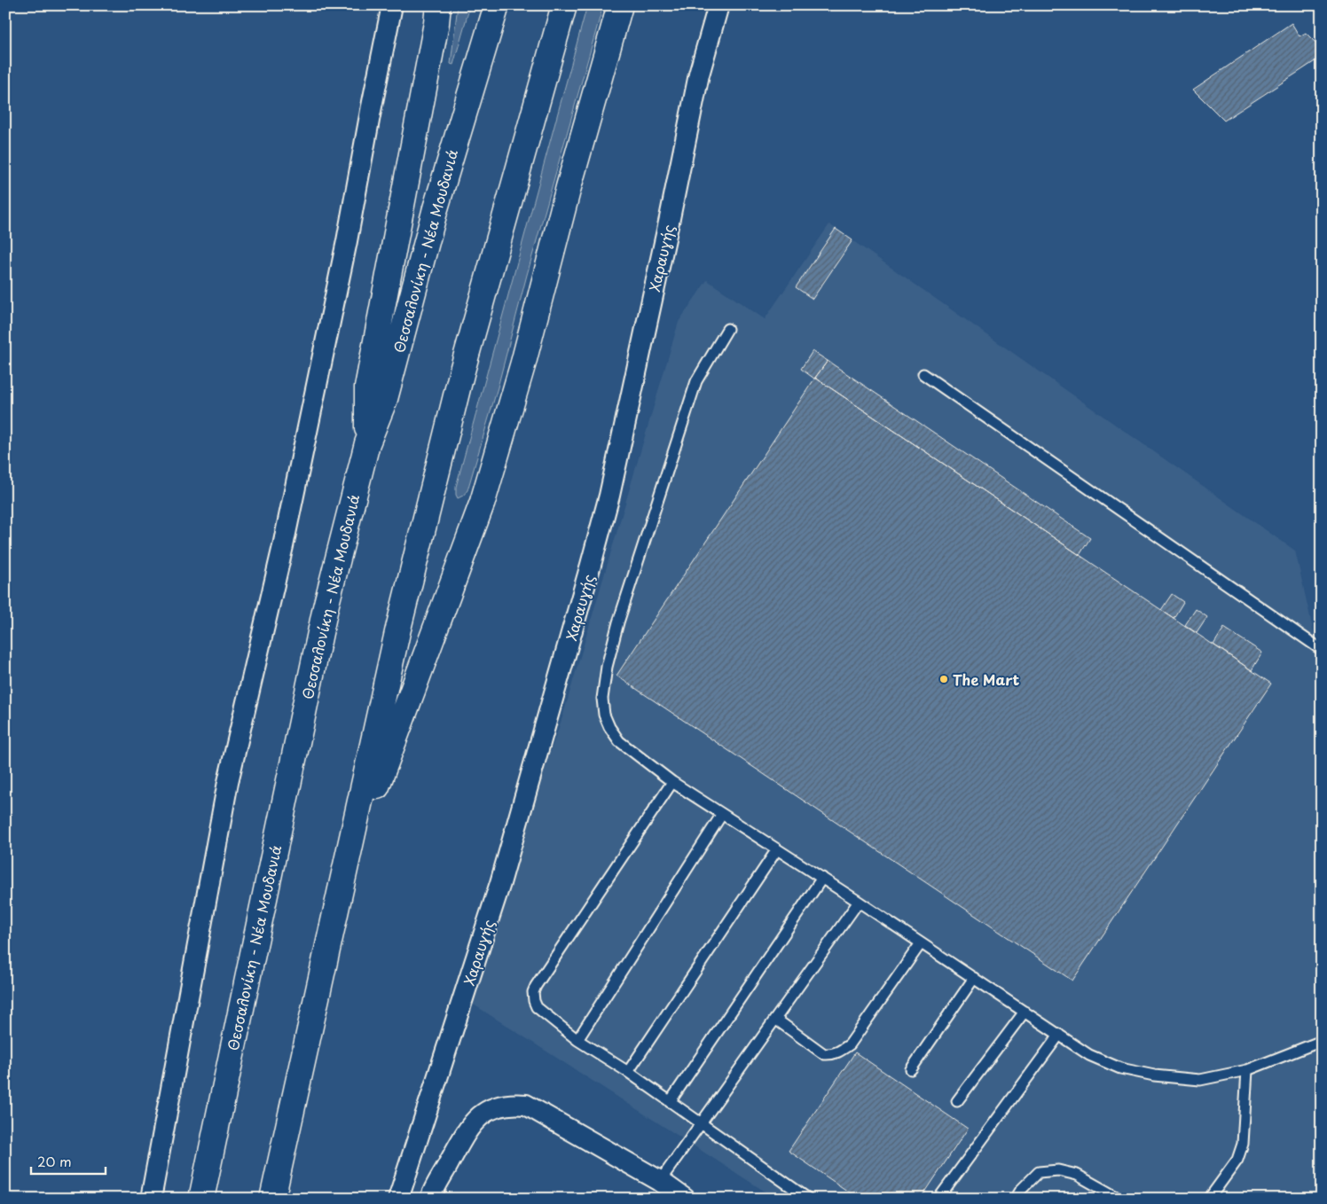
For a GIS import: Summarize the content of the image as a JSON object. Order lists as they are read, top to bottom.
{
  "streets": {
    "highway": ["Θεσσαλονίκη - Νέα Μουδανιά"],
    "street": ["Χαραυγής"]
  },
  "places": ["The Mart"],
  "scale_bar": "20 m"
}
